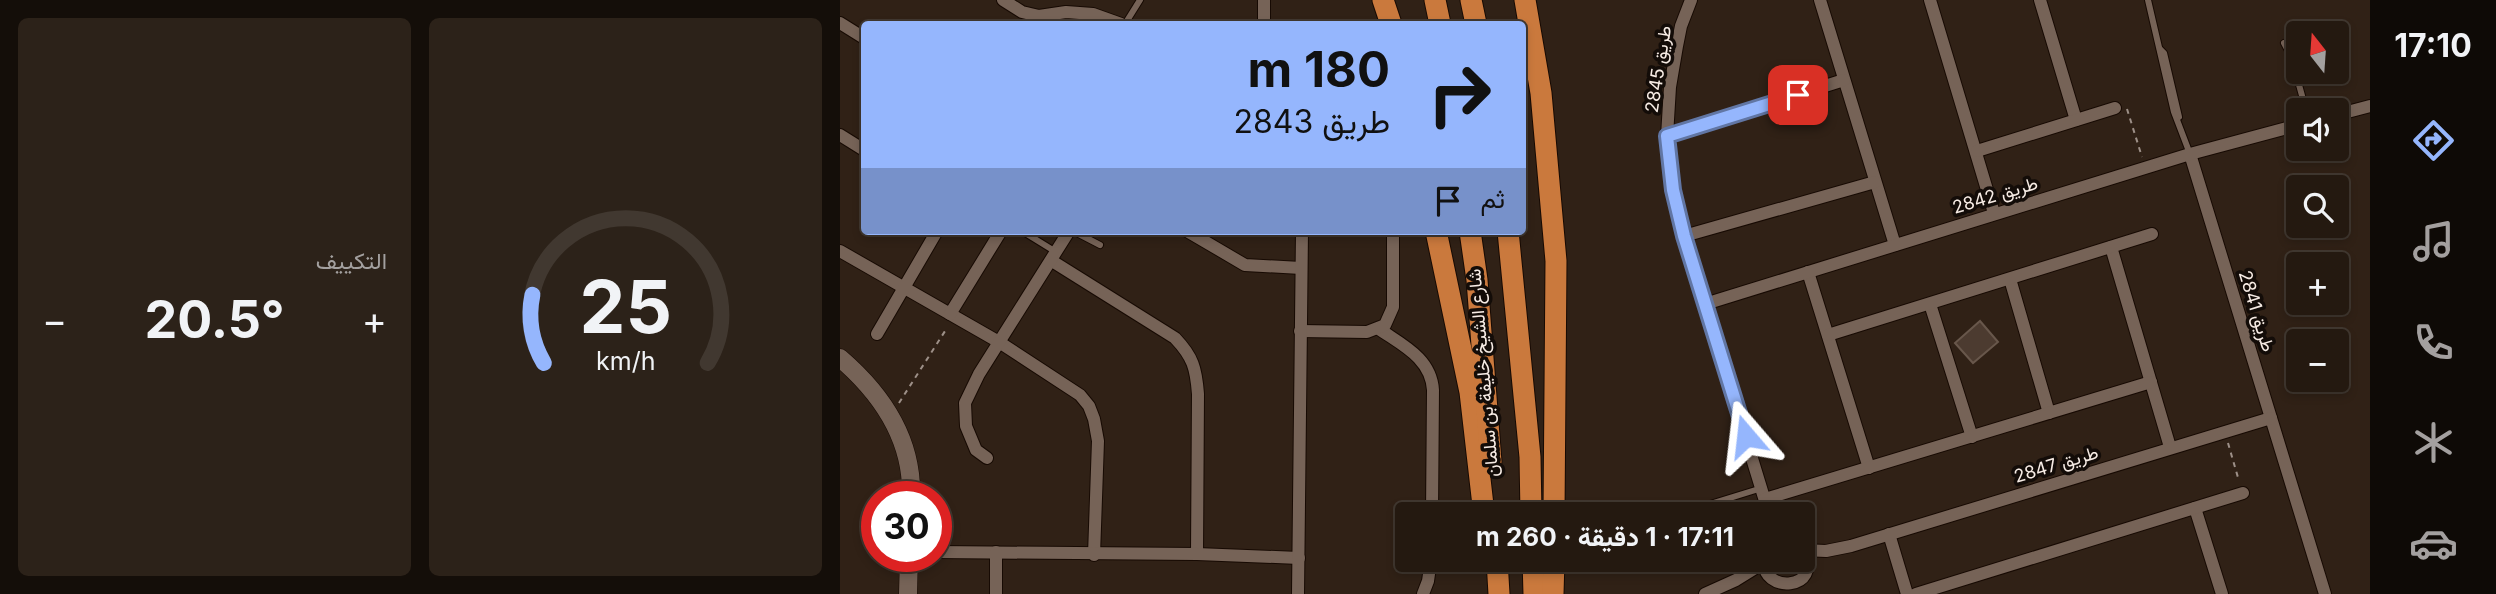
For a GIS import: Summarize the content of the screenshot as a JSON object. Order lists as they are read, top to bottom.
{
  "streets": {
    "highway": ["شارع الشيخ خليفة بن سلمان"],
    "street": [
      "طريق 2845",
      "طريق 2842",
      "طريق 2841",
      "طريق 2847"
    ]
  },
  "crossings": [
    ["طريق 2845", "طريق 2842"],
    ["طريق 2842", "طريق 2841"],
    ["طريق 2841", "طريق 2847"]
  ],
  "north": "top",
  "page": {
    "tabs": "17:10",
    "tile": "التكييف",
    "map_buttons": ["+", "−"],
    "turn": ["180 m", "طريق 2843"],
    "then": "ثم",
    "heat": ["−", "20.5°", "+"],
    "limit": "30",
    "trip": "17:11 · 1 دقيقة · 260 m",
    "gauge": ["25", "km/h"]
  }
}
